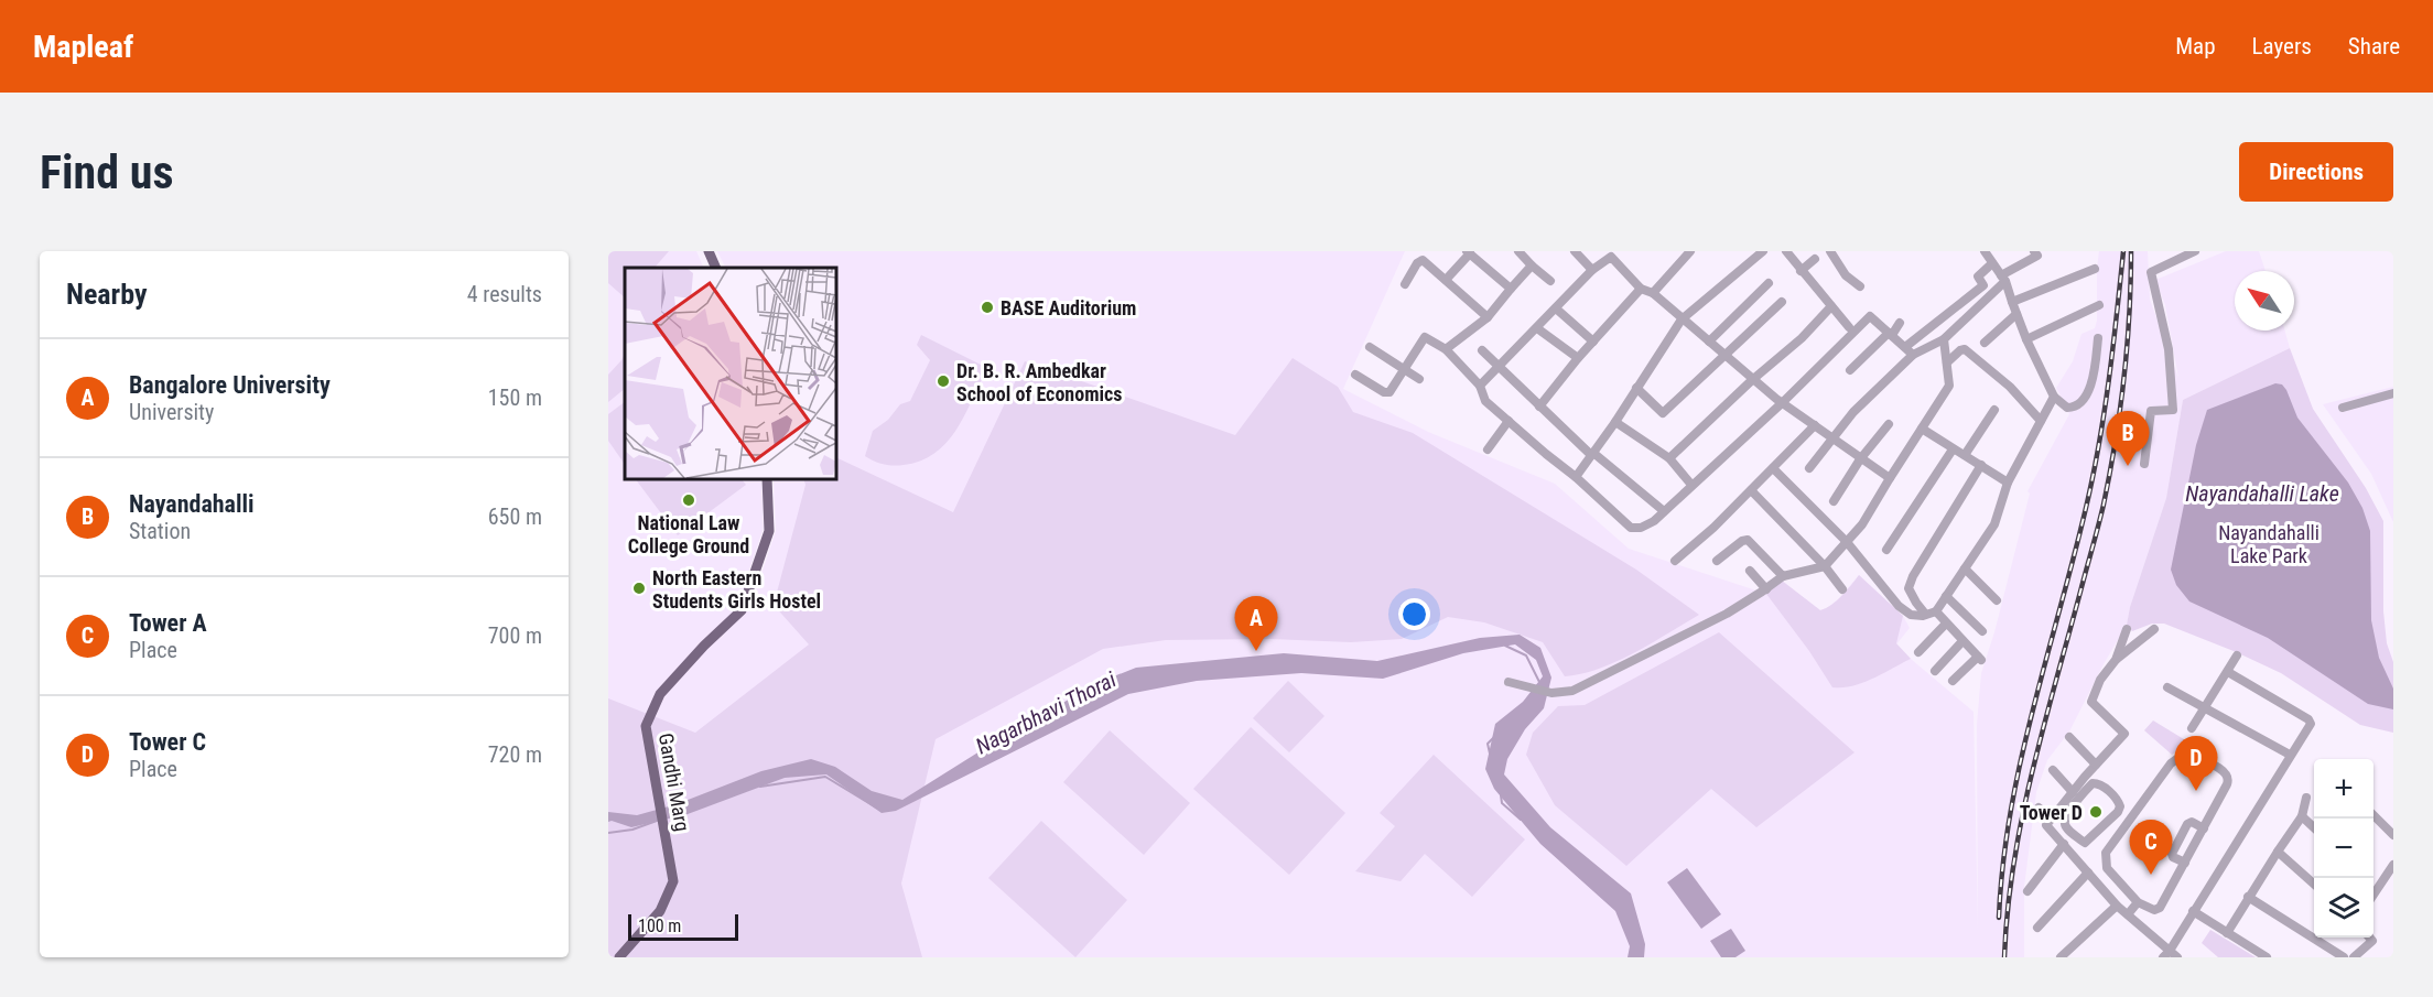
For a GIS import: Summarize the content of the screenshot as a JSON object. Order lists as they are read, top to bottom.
{
  "streets": {
    "main road": ["Gandhi Marg"]
  },
  "water": ["Nayandahalli Lake", "Nagarbhavi Thorai"],
  "parks": ["Nayandahalli Lake Park"],
  "places": [
    "BASE Auditorium",
    "Dr. B. R. Ambedkar School of Economics",
    "National Law College Ground",
    "North Eastern Students Girls Hostel",
    "Tower D"
  ],
  "scale_bar": "100 m",
  "north": "top left",
  "page": {
    "header": "Mapleaf",
    "nav": ["Map", "Layers", "Share"],
    "buttons": "Directions",
    "title": "Find us",
    "heading": ["Nearby", "4 results"],
    "list": [
      {
        "mark": "A",
        "name": "Bangalore University",
        "note": "University",
        "value": "150 m"
      },
      {
        "mark": "B",
        "name": "Nayandahalli",
        "note": "Station",
        "value": "650 m"
      },
      {
        "mark": "C",
        "name": "Tower A",
        "note": "Place",
        "value": "700 m"
      },
      {
        "mark": "D",
        "name": "Tower C",
        "note": "Place",
        "value": "720 m"
      }
    ],
    "pins": [
      "B",
      "A",
      "D",
      "C"
    ],
    "map_buttons": ["+", "−"],
    "scale": "100 m"
  }
}
